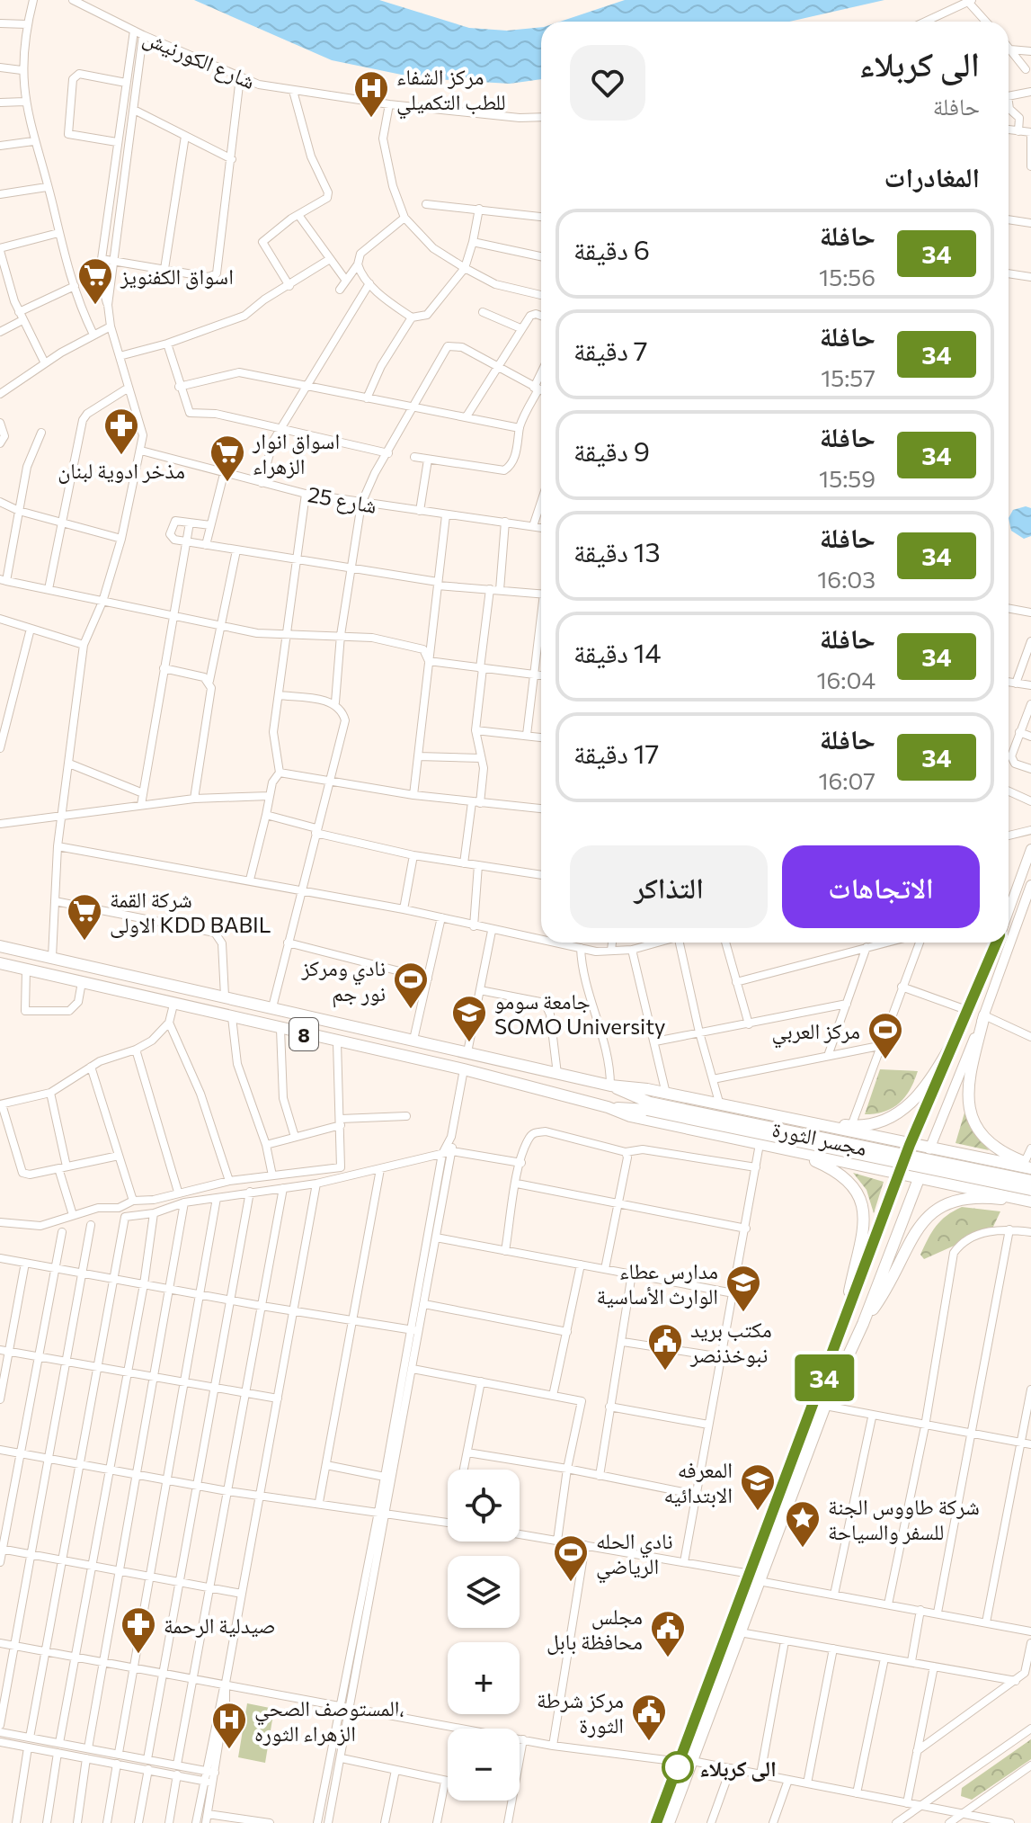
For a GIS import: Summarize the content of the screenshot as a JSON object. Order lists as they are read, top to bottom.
{
  "streets": {
    "highway": ["8", "مجسر الثورة"],
    "street": ["شارع الكورنيش", "شارع 25"]
  },
  "crossings": [
    ["8", "مجسر الثورة"]
  ],
  "places": {
    "hospital": ["مركز الشفاء للطب التكميلي", "المستوصف الصحي، الزهراء الثوره"],
    "supermarket": ["اسواق الكفنويز", "اسواق انوار الزهراء", "شركة القمة الاولى KDD BABIL"],
    "pharmacy": ["مذخر ادوية لبنان", "صيدلية الرحمة"],
    "sports": ["نادي ومركز نور جم", "مركز العربي", "نادي الحله الرياضي"],
    "school or university": ["جامعة سومو SOMO University", "مدارس عطاء الوارث الأساسية", "المعرفه الابتدائيه"],
    "public building": ["مكتب بريد نبوخذنصر", "مجلس محافظة بابل", "مركز شرطة الثورة"],
    "place": ["شركة طاووس الجنة للسفر والسياحة"],
    "other": ["الى كربلاء"]
  },
  "lines": ["bus line 34"],
  "page": {
    "on_map": "34",
    "heading": [
      ["الى كربلاء", "حافلة"],
      "المغادرات"
    ],
    "list": [
      {
        "mark": "34",
        "name": "حافلة",
        "note": "15:56",
        "value": "6 دقيقة"
      },
      {
        "mark": "34",
        "name": "حافلة",
        "note": "15:57",
        "value": "7 دقيقة"
      },
      {
        "mark": "34",
        "name": "حافلة",
        "note": "15:59",
        "value": "9 دقيقة"
      },
      {
        "mark": "34",
        "name": "حافلة",
        "note": "16:03",
        "value": "13 دقيقة"
      },
      {
        "mark": "34",
        "name": "حافلة",
        "note": "16:04",
        "value": "14 دقيقة"
      },
      {
        "mark": "34",
        "name": "حافلة",
        "note": "16:07",
        "value": "17 دقيقة"
      }
    ],
    "buttons": ["الاتجاهات", "التذاكر"],
    "map_buttons": ["+", "−"]
  }
}
